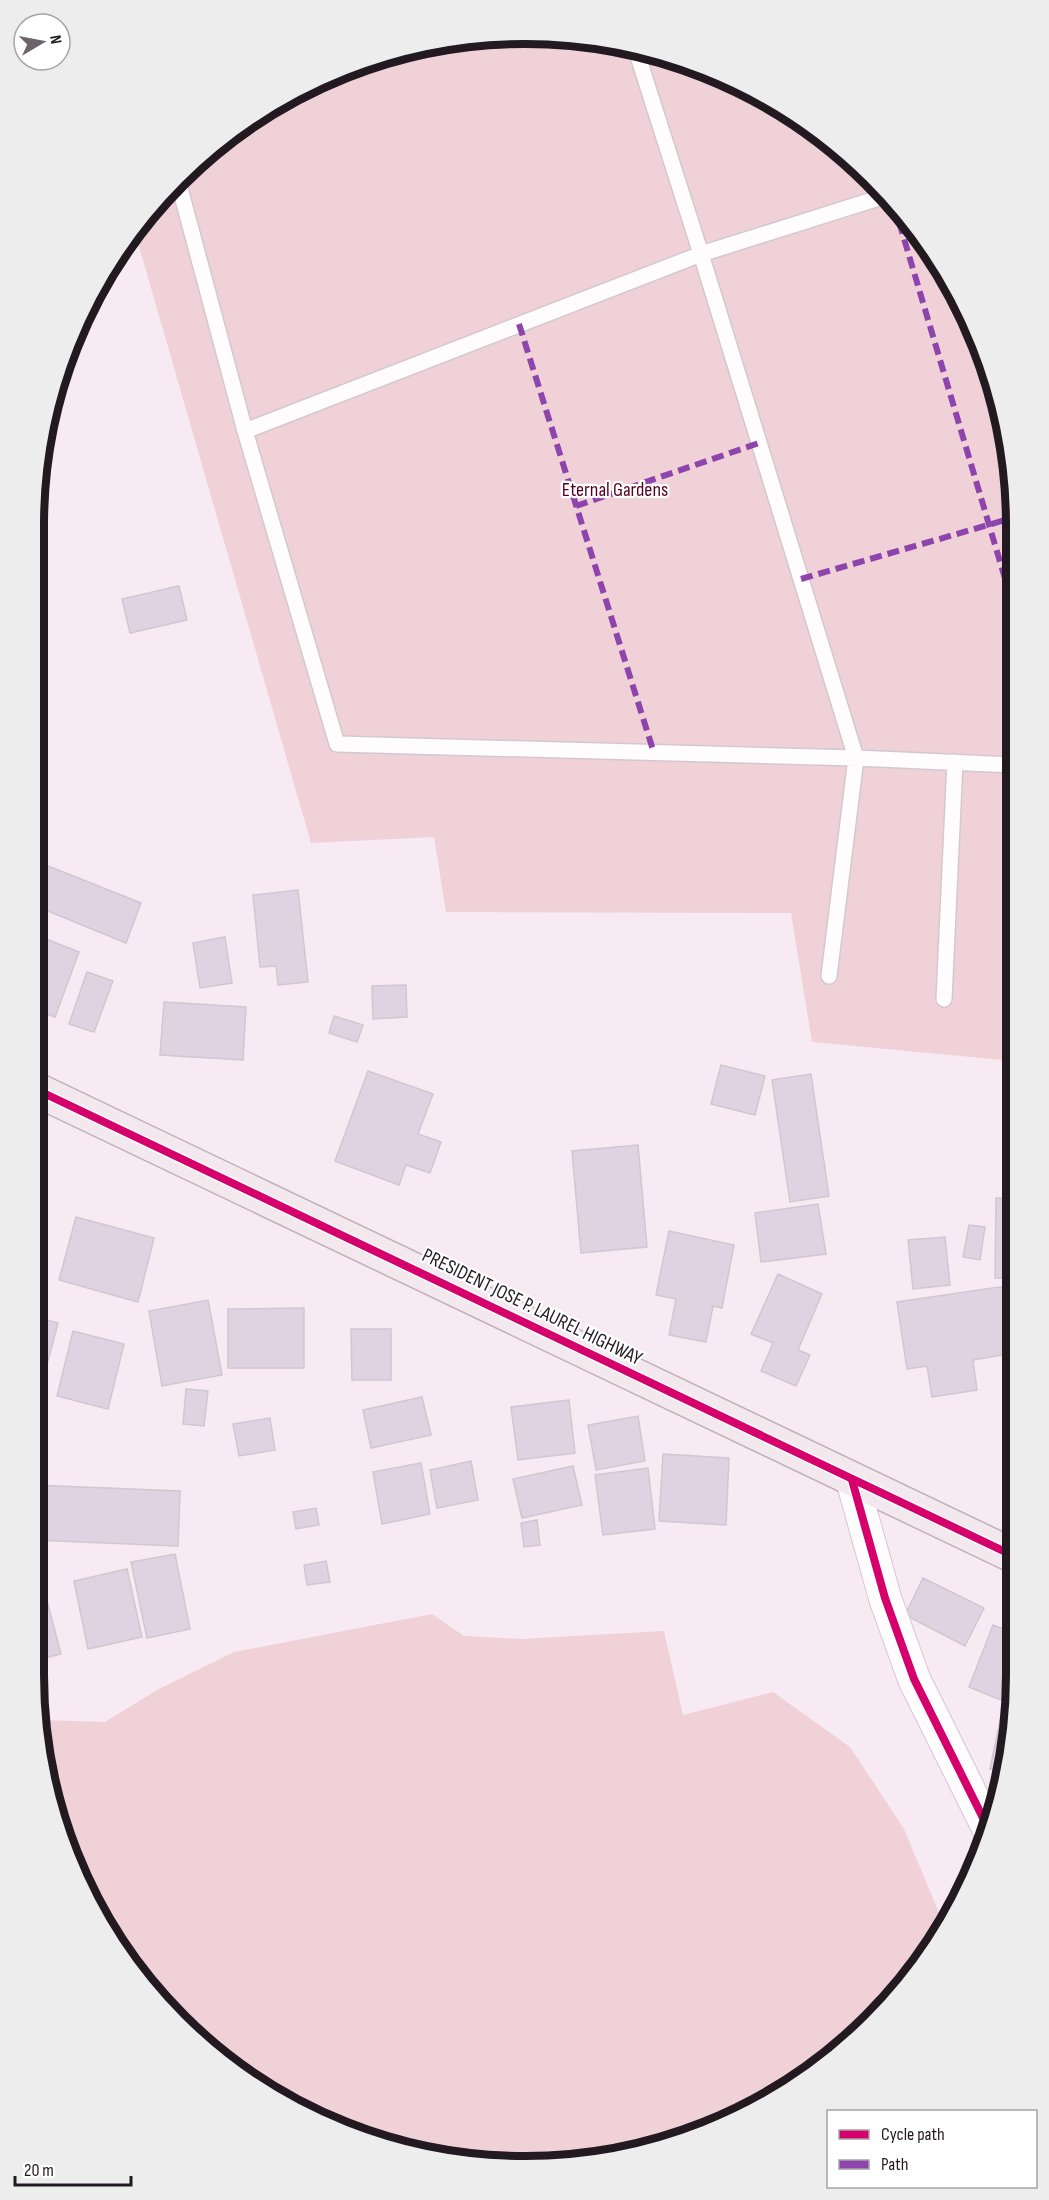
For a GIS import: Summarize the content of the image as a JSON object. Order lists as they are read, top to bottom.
{
  "streets": {
    "highway": ["PRESIDENT JOSE P. LAUREL HIGHWAY"]
  },
  "parks": ["Eternal Gardens"],
  "legend": ["Cycle path", "Path"],
  "scale_bar": "20 m",
  "north": "right"
}
